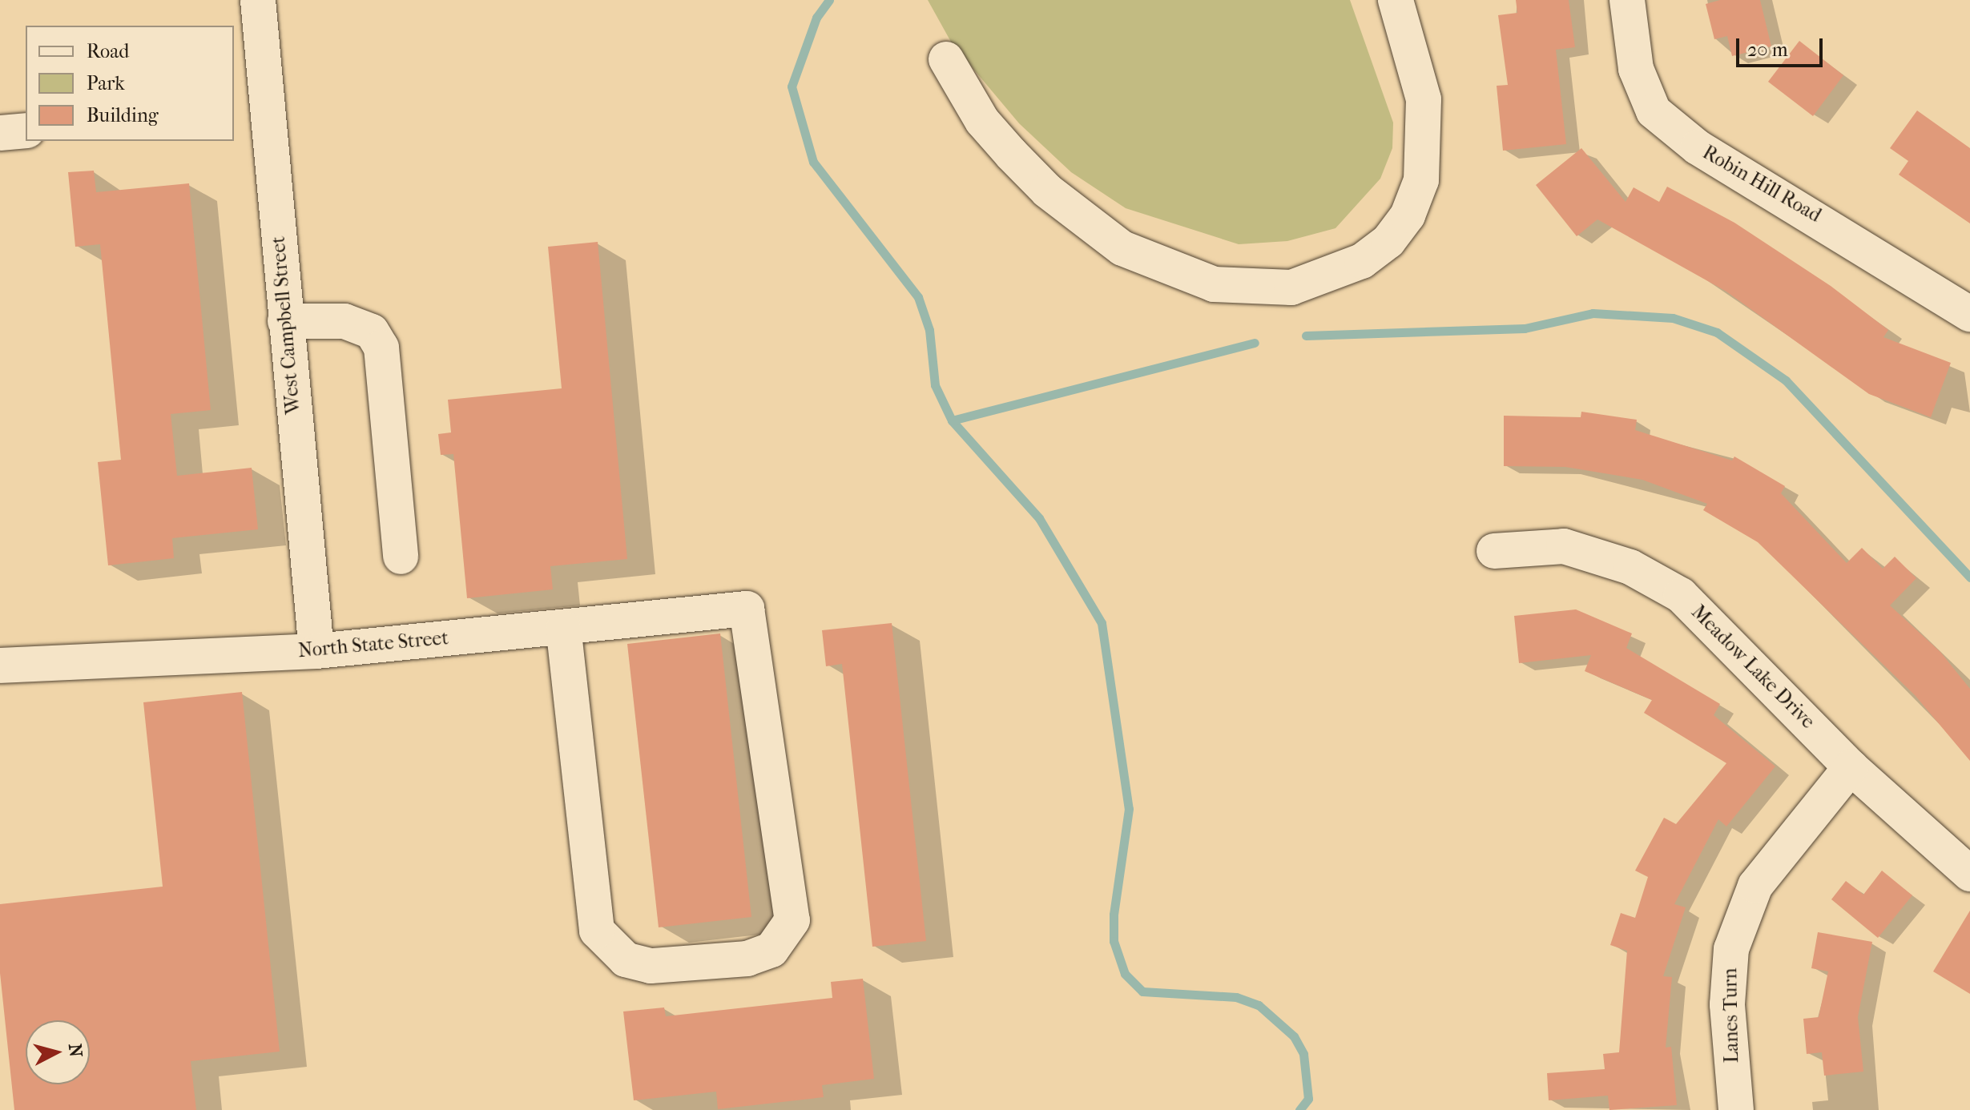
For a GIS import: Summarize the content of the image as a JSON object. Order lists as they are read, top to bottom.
{
  "streets": {
    "street": [
      "Robin Hill Road",
      "West Campbell Street",
      "North State Street",
      "Meadow Lake Drive",
      "Lanes Turn"
    ]
  },
  "crossings": [
    ["West Campbell Street", "North State Street"],
    ["Meadow Lake Drive", "Lanes Turn"]
  ],
  "legend": ["Road", "Park", "Building"],
  "scale_bar": "20 m",
  "north": "right"
}
